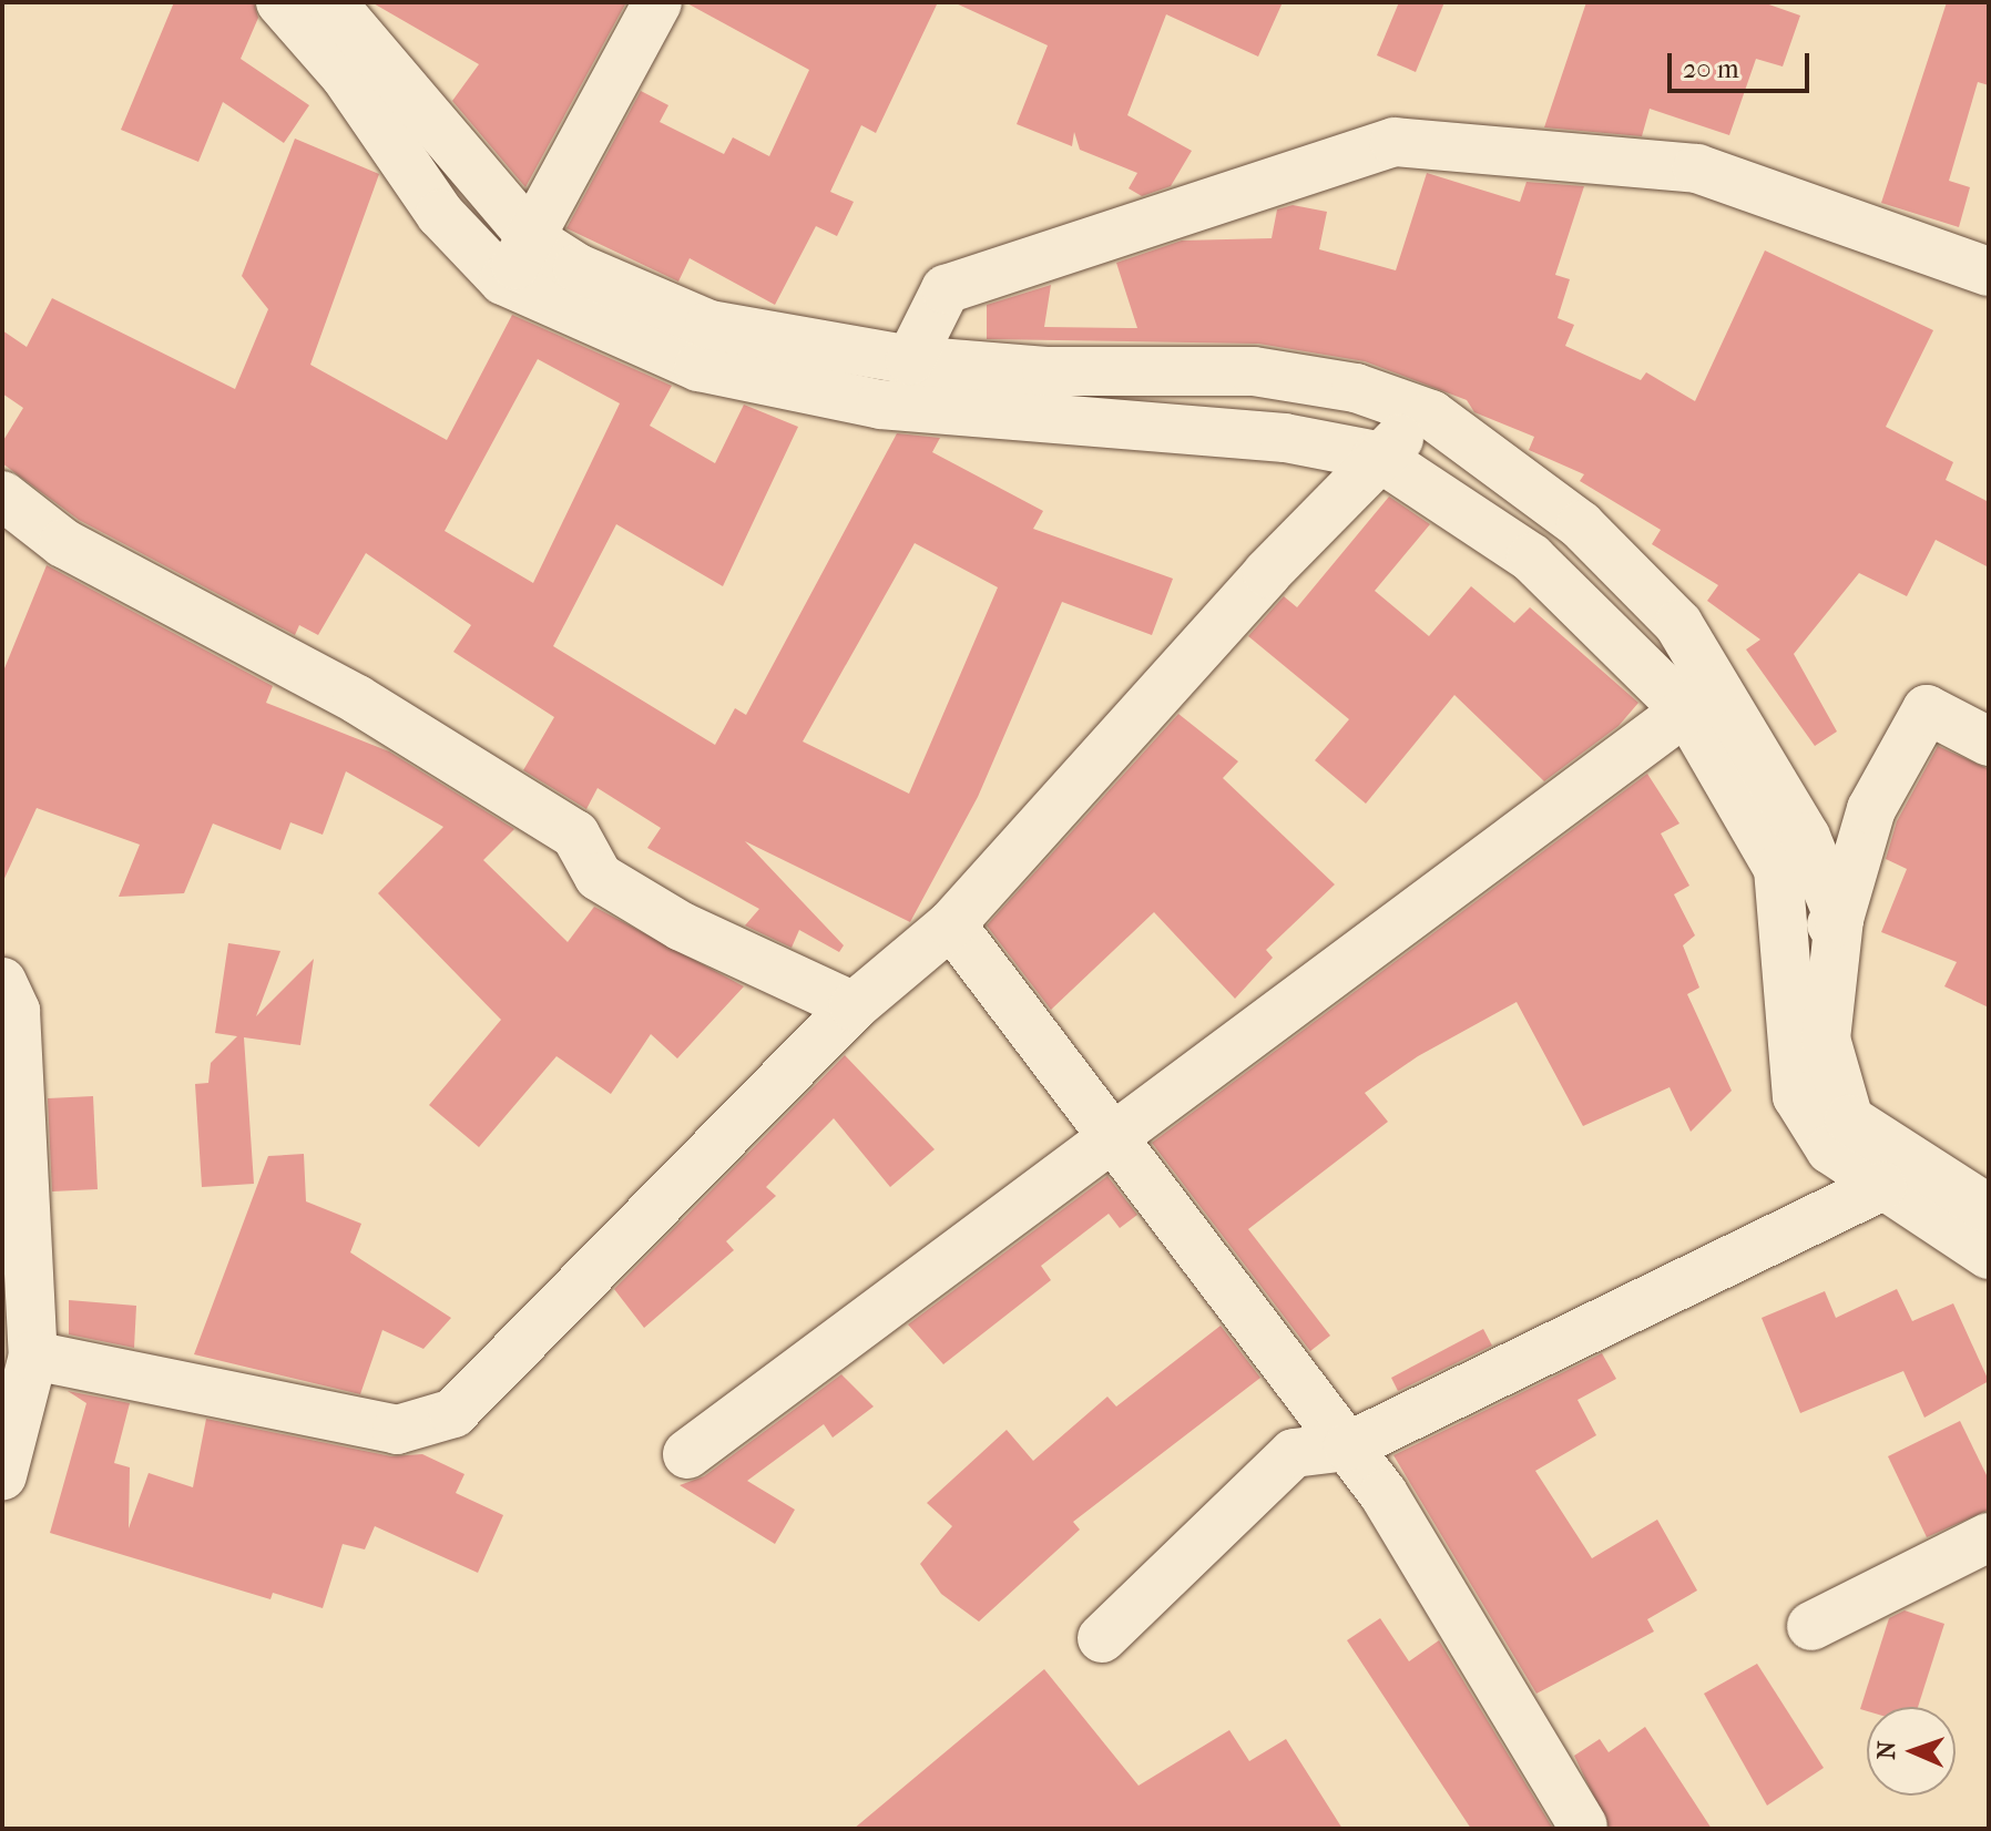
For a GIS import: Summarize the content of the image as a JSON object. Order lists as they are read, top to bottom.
{
  "scale_bar": "20 m",
  "north": "left"
}
